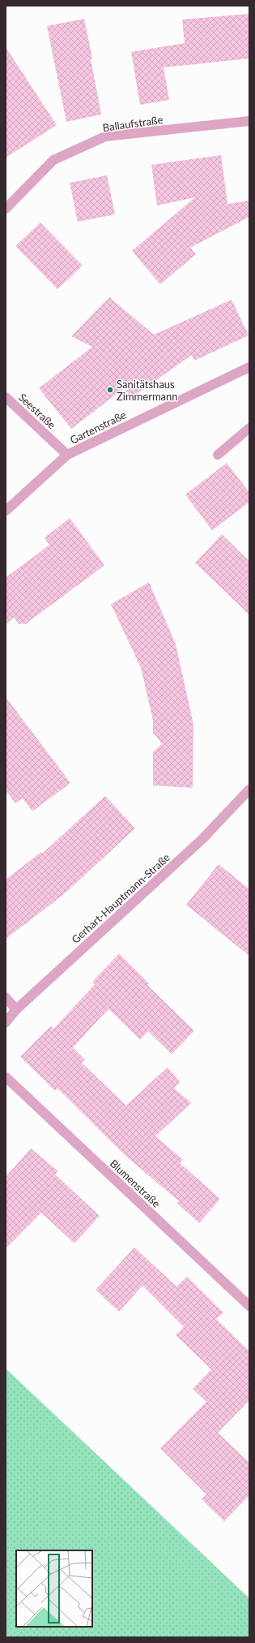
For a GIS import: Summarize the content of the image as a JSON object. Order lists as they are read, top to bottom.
{
  "streets": {
    "street": [
      "Ballaufstraße",
      "Seestraße",
      "Gartenstraße",
      "Gerhart-Hauptmann-Straße",
      "Blumenstraße"
    ]
  },
  "crossings": [
    ["Seestraße", "Gartenstraße"]
  ],
  "places": ["Sanitätshaus Zimmermann"]
}
